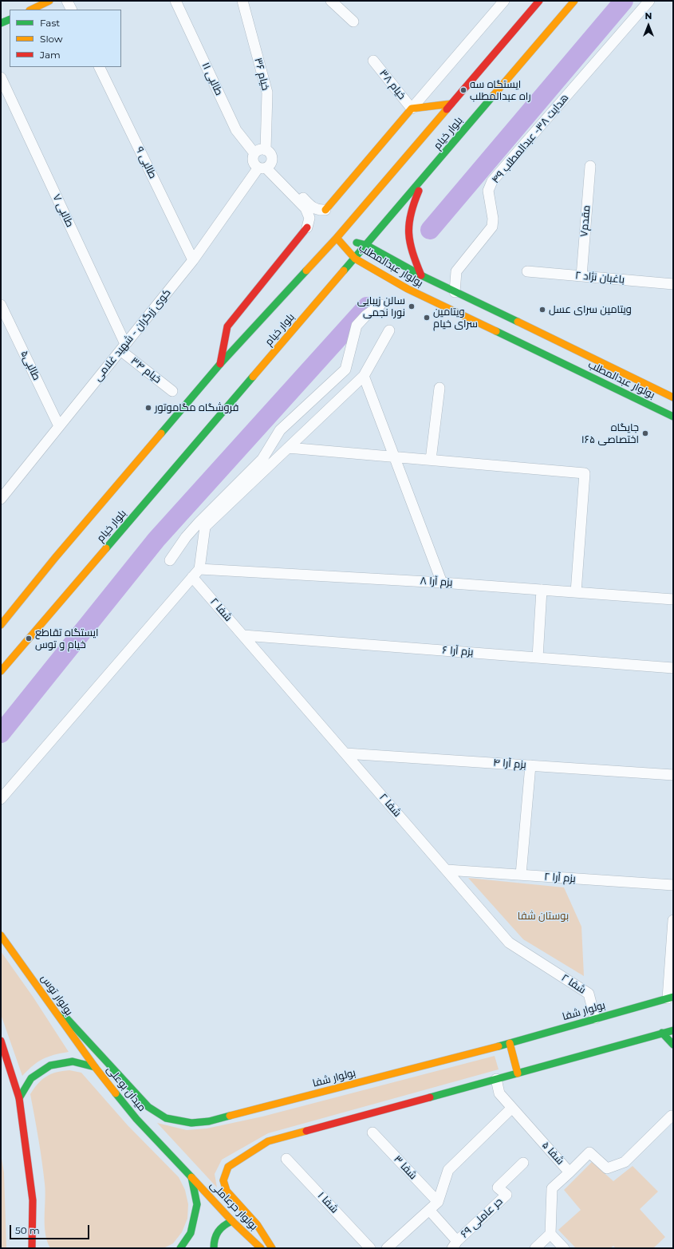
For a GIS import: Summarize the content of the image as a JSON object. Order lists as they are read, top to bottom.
{
  "streets": {
    "main road": [
      "بلوار خیام",
      "بولوار عبدالمطلب",
      "بولوار توس",
      "بولوار شفا",
      "میدان بوعلی",
      "بولوار حرعاملی"
    ],
    "street": [
      "خیام ۳۶",
      "طالبی ۱۱",
      "خیام ۳۸",
      "هدایت ۳۸- عبدالمطلب ۴۹",
      "طالبی ۹",
      "طالبی ۷",
      "مقدم۷",
      "باغبان نژاد ۲",
      "کوی زرگران - شهید غلامی",
      "طالبی۵",
      "خیام ۳۴",
      "بزم آرا ۸",
      "شفا ۲",
      "بزم آرا ۶",
      "بزم آرا ۴",
      "بزم آرا ۲",
      "شفا ۵",
      "شفا ۳",
      "شفا ۱",
      "حر عاملی ۶۹"
    ]
  },
  "crossings": [
    ["خیام ۳۶", "طالبی ۱۱"],
    ["خیام ۳۶", "کوی زرگران - شهید غلامی"],
    ["طالبی ۱۱", "کوی زرگران - شهید غلامی"],
    ["بلوار خیام", "بولوار عبدالمطلب"],
    ["هدایت ۳۸- عبدالمطلب ۴۹", "بولوار عبدالمطلب"],
    ["طالبی ۹", "کوی زرگران - شهید غلامی"],
    ["طالبی ۷", "کوی زرگران - شهید غلامی"],
    ["طالبی ۷", "خیام ۳۴"],
    ["مقدم۷", "باغبان نژاد ۲"],
    ["کوی زرگران - شهید غلامی", "طالبی۵"],
    ["کوی زرگران - شهید غلامی", "خیام ۳۴"],
    ["شفا ۲", "بزم آرا ۶"],
    ["شفا ۲", "بزم آرا ۴"],
    ["شفا ۲", "بزم آرا ۲"],
    ["شفا ۲", "بولوار شفا"],
    ["بولوار توس", "بولوار شفا"],
    ["بولوار توس", "میدان بوعلی"],
    ["میدان بوعلی", "بولوار حرعاملی"]
  ],
  "parks": ["بوستان شفا"],
  "places": [
    "ایستگاه سه راه عبدالمطلب",
    "سالن زیبایی نورا نجمی",
    "ویتامین سرای عسل",
    "ویتامین سرای خیام",
    "فروشگاه مگاموتور",
    "جایگاه اختصاصی ۱۶۵",
    "ایستگاه تقاطع خیام و توس"
  ],
  "legend": ["Fast", "Slow", "Jam"],
  "scale_bar": "50 m",
  "north": "top"
}
